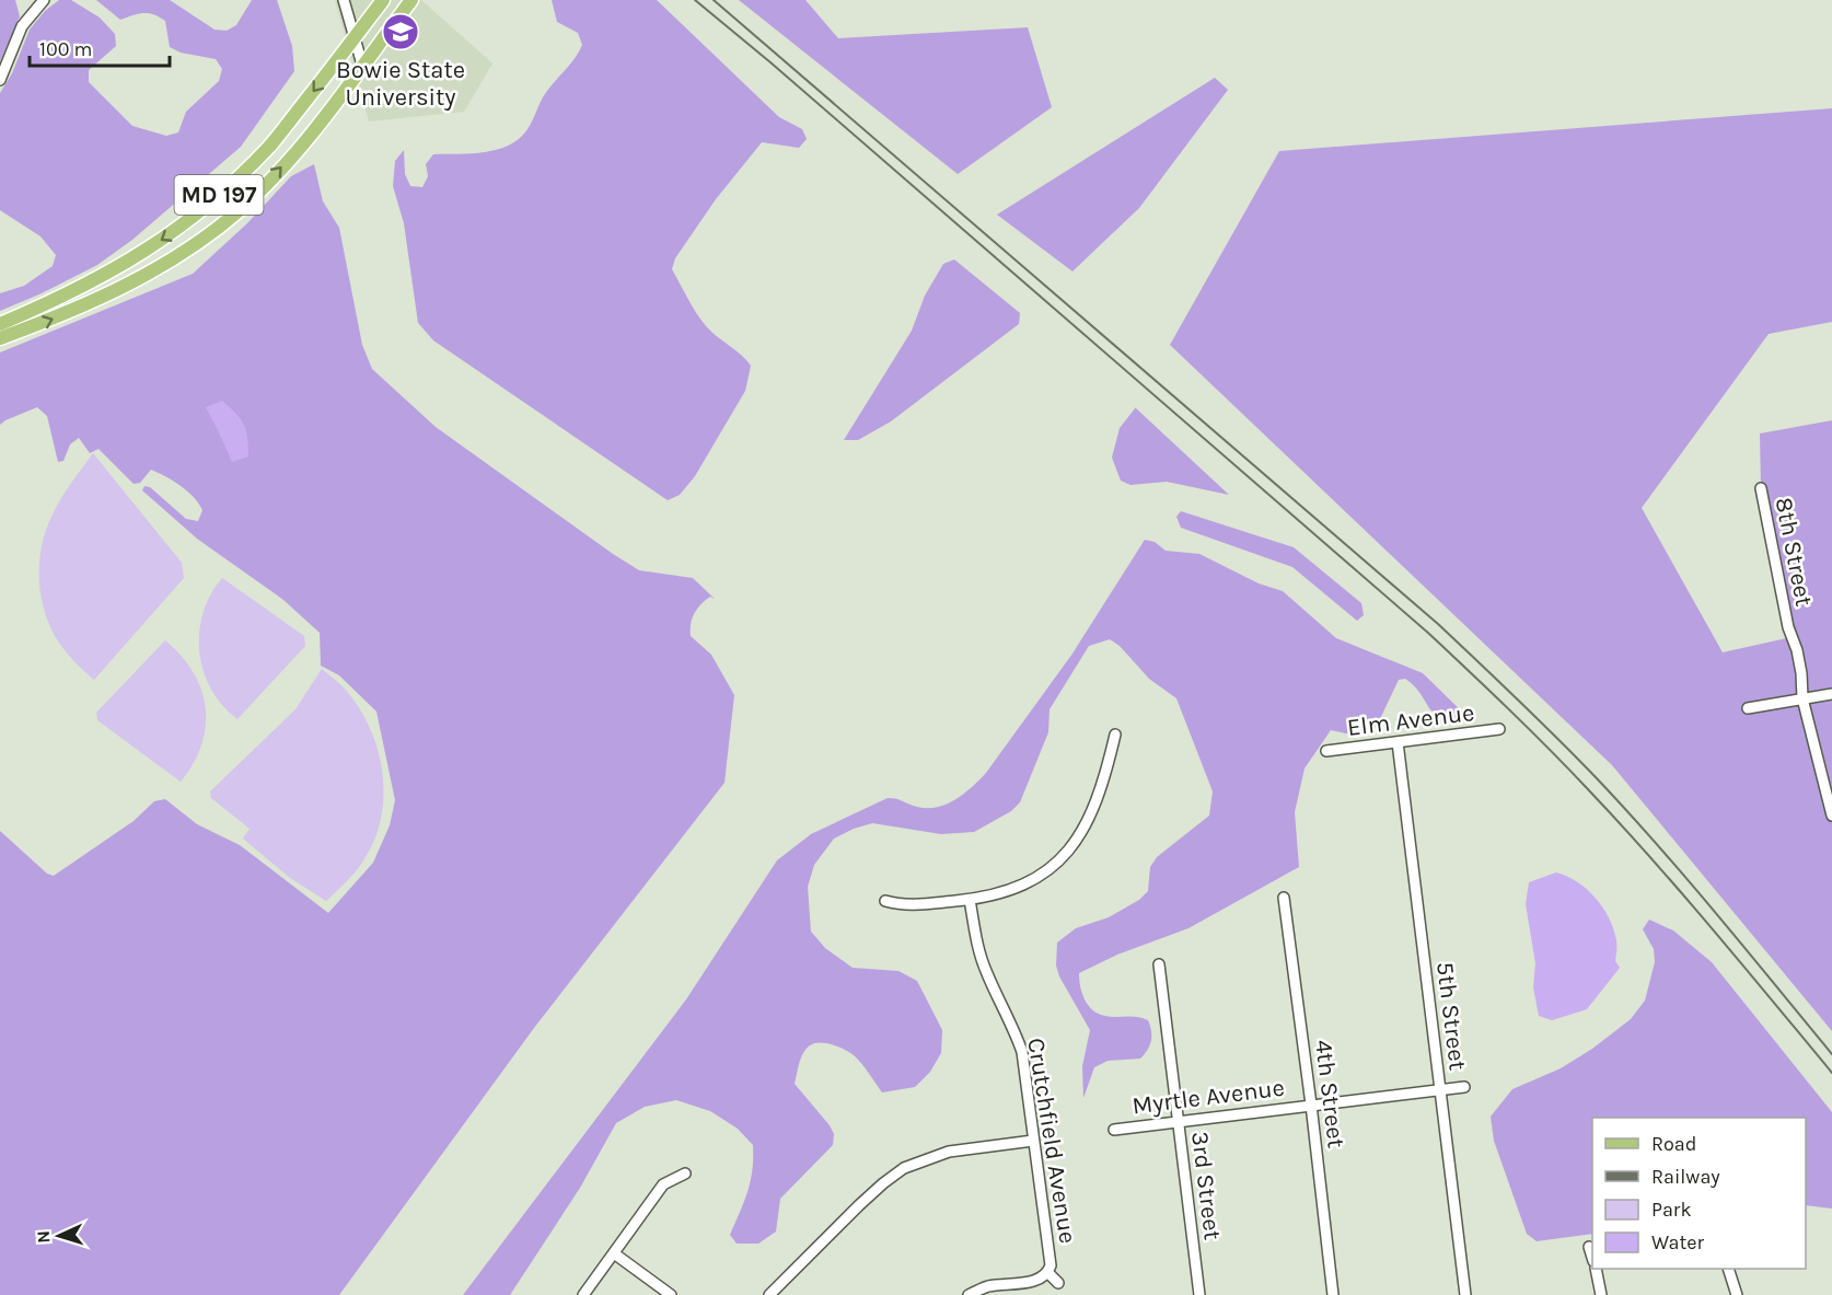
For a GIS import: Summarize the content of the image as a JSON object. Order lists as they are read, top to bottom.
{
  "streets": {
    "main road": ["MD 197"],
    "street": [
      "8th Street",
      "Elm Avenue",
      "5th Street",
      "4th Street",
      "Myrtle Avenue",
      "Crutchfield Avenue",
      "3rd Street"
    ]
  },
  "crossings": [
    ["Elm Avenue", "5th Street"],
    ["5th Street", "Myrtle Avenue"],
    ["4th Street", "Myrtle Avenue"],
    ["Myrtle Avenue", "3rd Street"]
  ],
  "places": {
    "school or university": ["Bowie State University"]
  },
  "legend": [
    "Road",
    "Railway",
    "Park",
    "Water"
  ],
  "scale_bar": "100 m",
  "north": "left"
}
